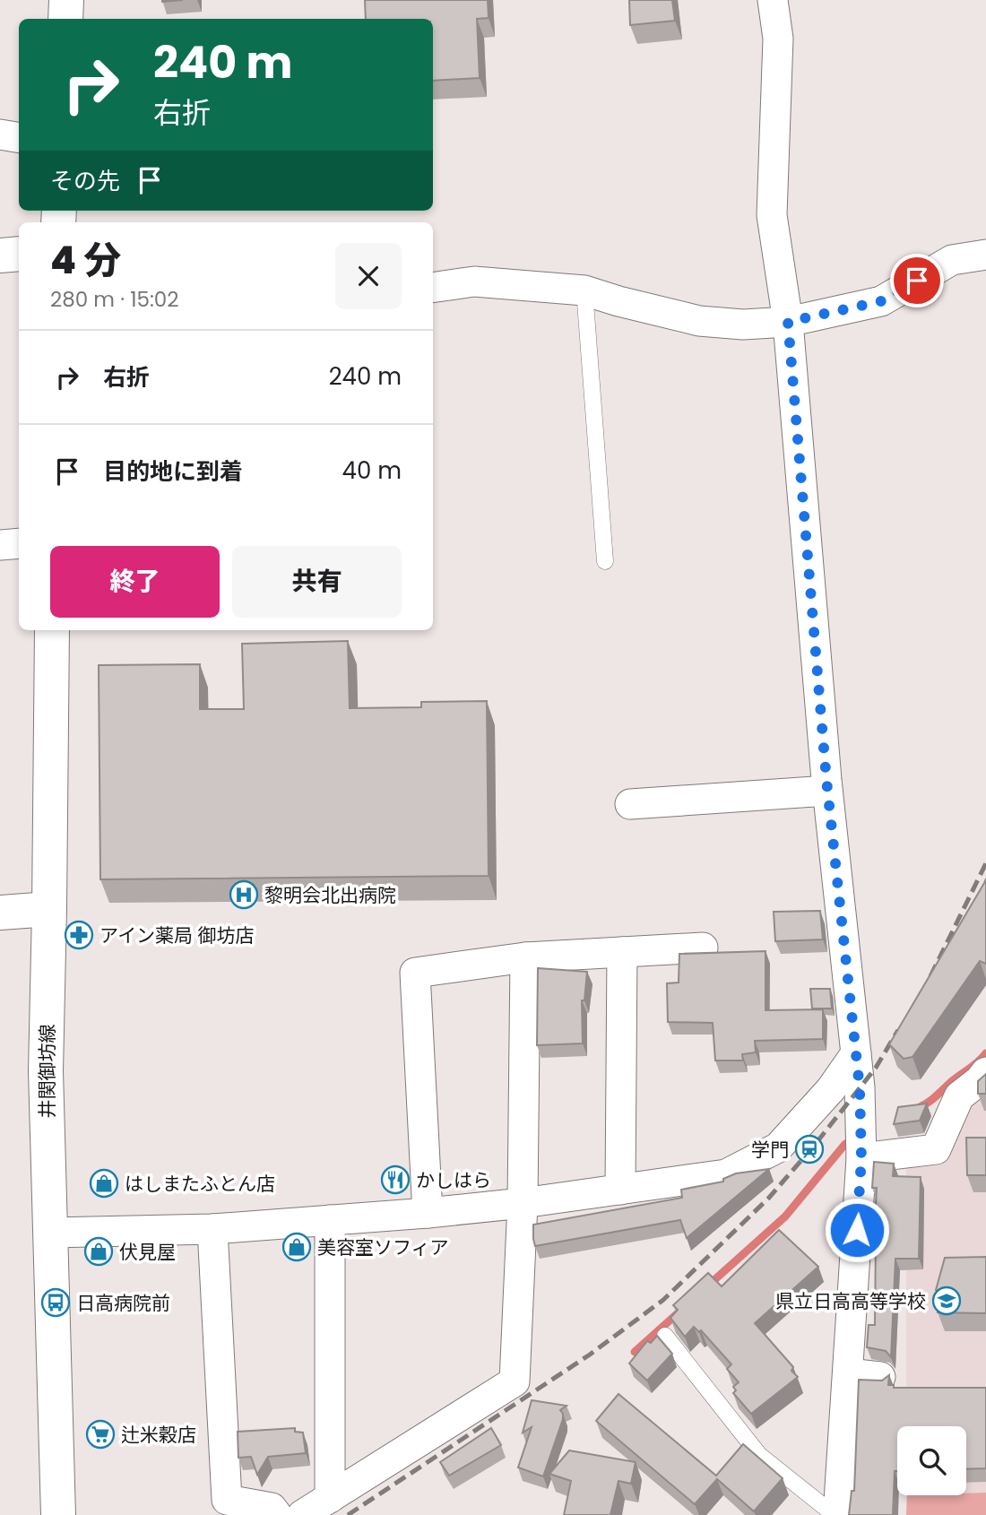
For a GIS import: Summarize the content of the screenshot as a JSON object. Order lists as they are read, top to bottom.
{
  "streets": {
    "main road": ["井関御坊線"]
  },
  "places": {
    "hospital": ["黎明会北出病院"],
    "pharmacy": ["アイン薬局 御坊店"],
    "station": ["学門"],
    "restaurant": ["かしはら"],
    "shop": ["はしまたふとん店", "美容室ソフィア", "伏見屋"],
    "school or university": ["県立日高高等学校"],
    "bus stop": ["日高病院前"],
    "supermarket": ["辻米穀店"]
  },
  "page": {
    "turn": ["240 m", "右折"],
    "then": "その先",
    "heading": ["4 分", "280 m · 15:02"],
    "list": [
      {
        "name": "右折",
        "value": "240 m"
      },
      {
        "name": "目的地に到着",
        "value": "40 m"
      }
    ],
    "buttons": ["終了", "共有"]
  }
}
